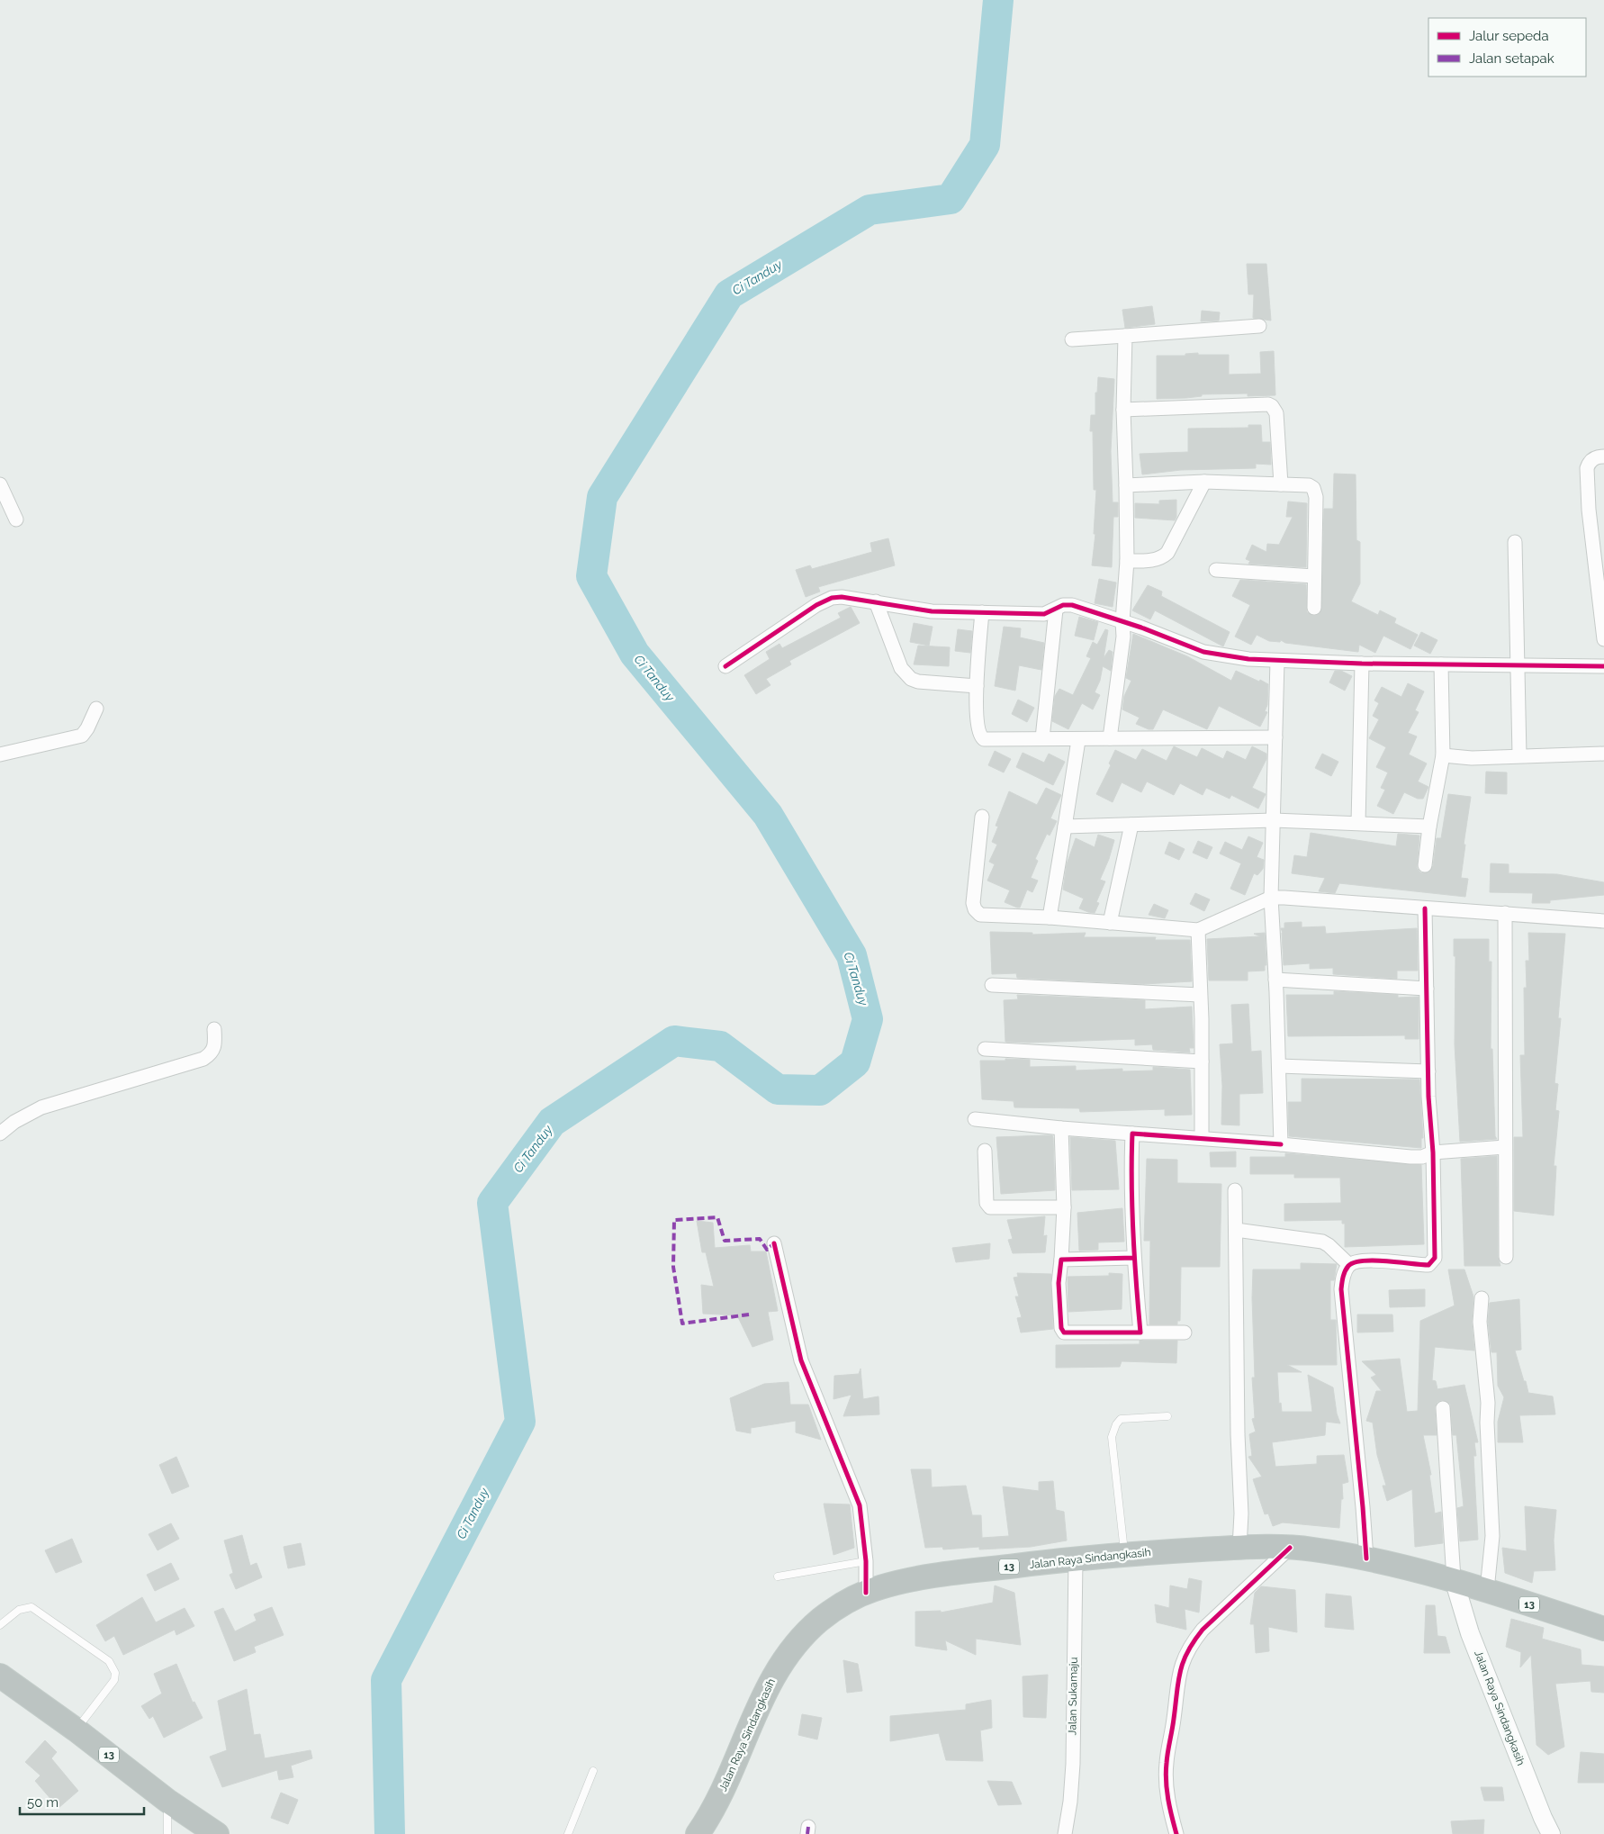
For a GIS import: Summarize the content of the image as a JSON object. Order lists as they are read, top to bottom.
{
  "streets": {
    "highway": ["Jalan Raya Sindangkasih", "13"],
    "street": ["Jalan Sukamaju"]
  },
  "crossings": [
    ["Jalan Raya Sindangkasih", "Jalan Sukamaju"]
  ],
  "water": ["Ci Tanduy"],
  "legend": ["Jalur sepeda", "Jalan setapak"],
  "scale_bar": "50 m"
}
